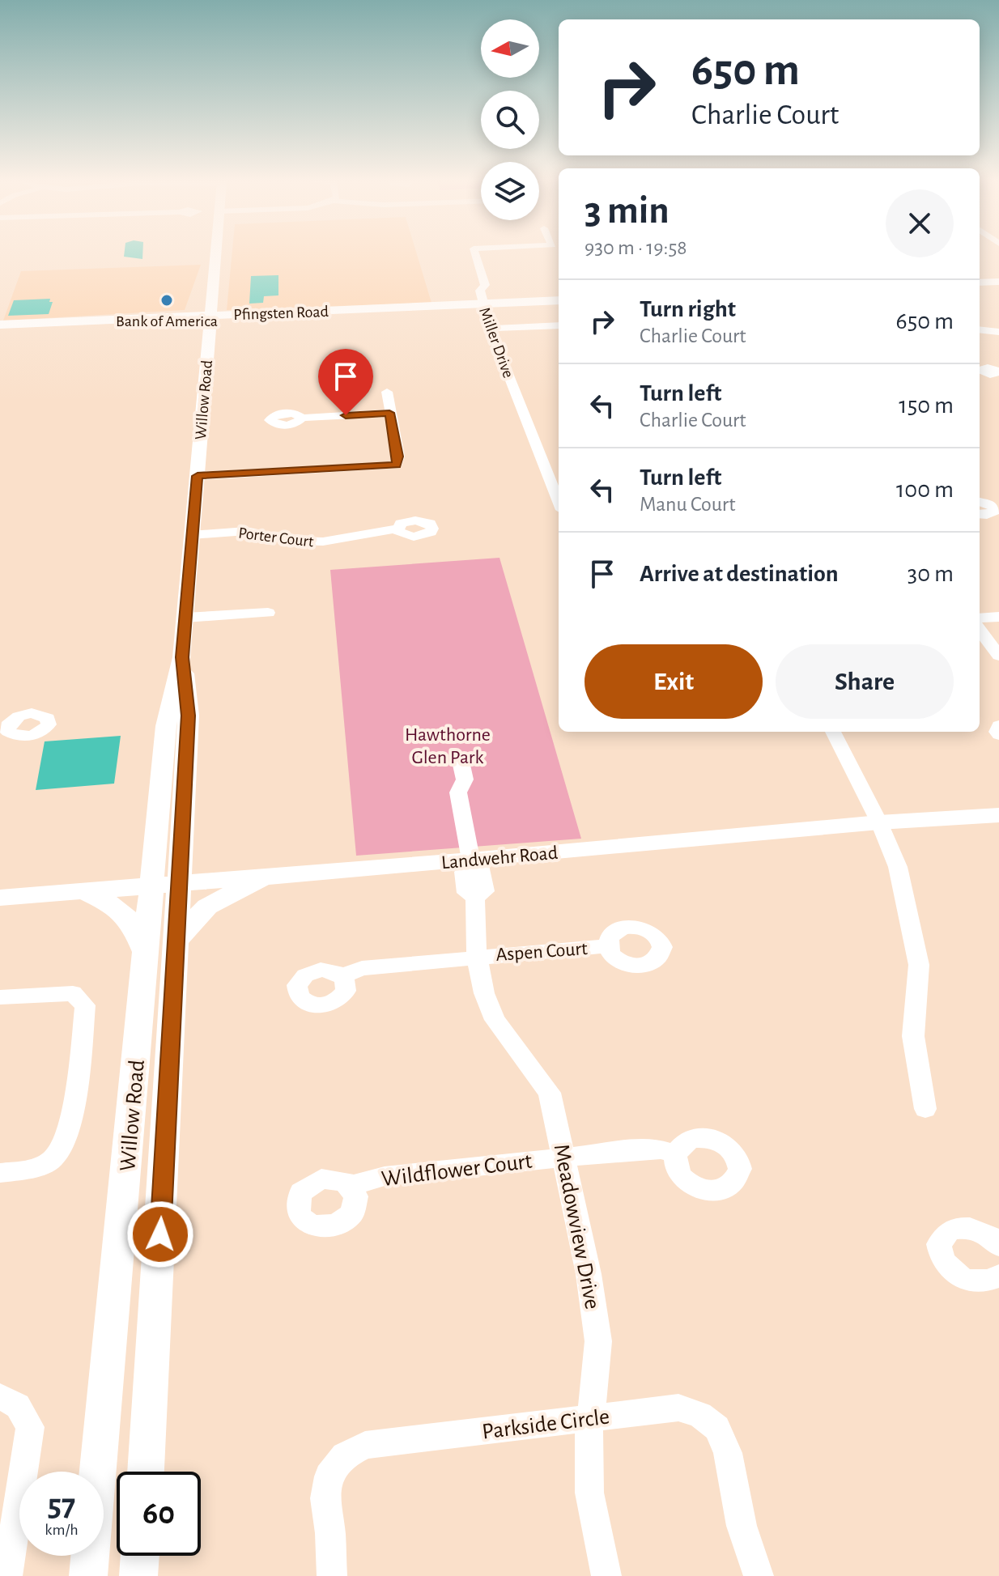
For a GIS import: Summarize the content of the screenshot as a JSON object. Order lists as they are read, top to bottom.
{
  "streets": {
    "main road": ["Pfingsten Road", "Willow Road", "Landwehr Road"],
    "street": [
      "Miller Drive",
      "Porter Court",
      "Aspen Court",
      "Wildflower Court",
      "Meadowview Drive",
      "Parkside Circle"
    ]
  },
  "crossings": [
    ["Pfingsten Road", "Miller Drive"],
    ["Pfingsten Road", "Willow Road"],
    ["Willow Road", "Porter Court"],
    ["Willow Road", "Landwehr Road"],
    ["Landwehr Road", "Meadowview Drive"],
    ["Aspen Court", "Meadowview Drive"],
    ["Wildflower Court", "Meadowview Drive"],
    ["Meadowview Drive", "Parkside Circle"]
  ],
  "parks": ["Hawthorne Glen Park"],
  "places": ["Bank of America"],
  "north": "left",
  "page": {
    "turn": ["650 m", "Charlie Court"],
    "heading": ["3 min", "930 m · 19:58"],
    "list": [
      {
        "name": "Turn right",
        "note": "Charlie Court",
        "value": "650 m"
      },
      {
        "name": "Turn left",
        "note": "Charlie Court",
        "value": "150 m"
      },
      {
        "name": "Turn left",
        "note": "Manu Court",
        "value": "100 m"
      },
      {
        "name": "Arrive at destination",
        "value": "30 m"
      }
    ],
    "buttons": ["Exit", "Share"],
    "speed": "57 km/h",
    "limit": "60"
  }
}
